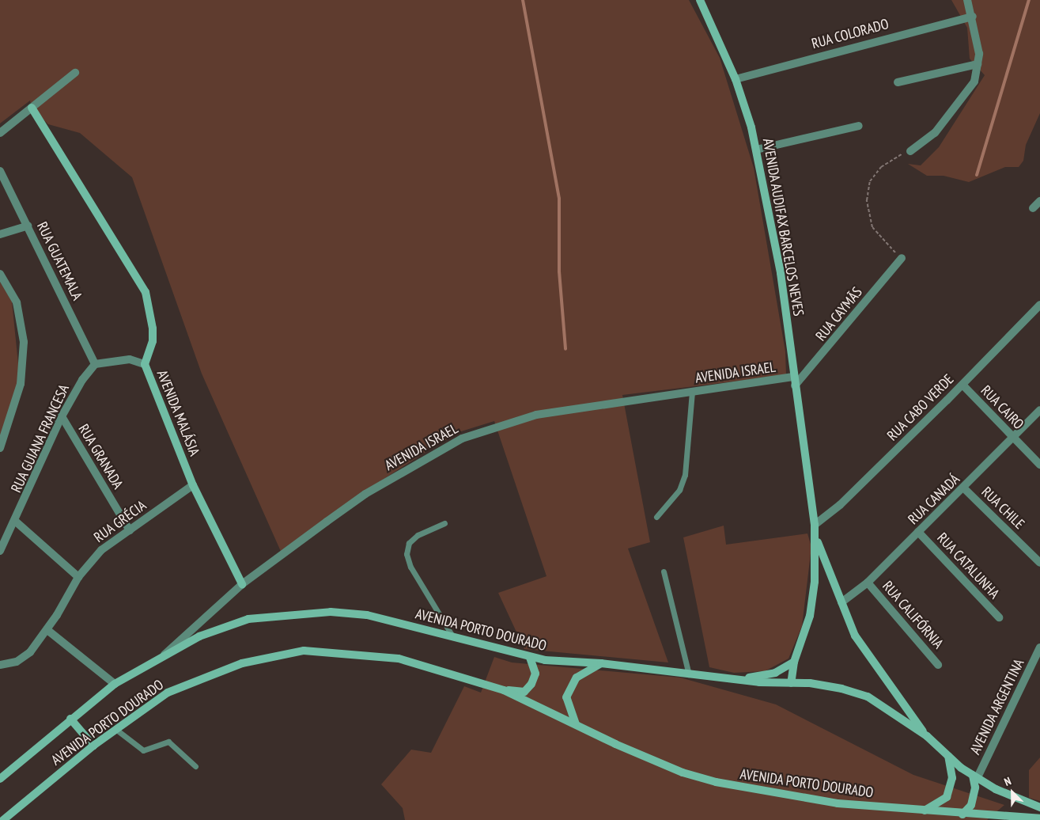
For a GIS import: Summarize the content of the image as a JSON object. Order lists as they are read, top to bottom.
{
  "streets": {
    "main road": ["AVENIDA AUDIFAX BARCELOS NEVES", "AVENIDA MALÁSIA", "AVENIDA PORTO DOURADO"],
    "street": [
      "RUA COLORADO",
      "RUA GUATEMALA",
      "RUA CAYMÃS",
      "AVENIDA ISRAEL",
      "RUA CABO VERDE",
      "RUA CAIRO",
      "RUA GUIANA FRANCESA",
      "RUA GRANADA",
      "RUA CANADÁ",
      "RUA CHILE",
      "RUA GRÉCIA",
      "RUA CATALUNHA",
      "RUA CALIFÓRNIA",
      "AVENIDA ARGENTINA"
    ]
  },
  "crossings": [
    ["RUA COLORADO", "AVENIDA AUDIFAX BARCELOS NEVES"],
    ["AVENIDA AUDIFAX BARCELOS NEVES", "RUA CAYMÃS"],
    ["AVENIDA AUDIFAX BARCELOS NEVES", "AVENIDA ISRAEL"],
    ["AVENIDA AUDIFAX BARCELOS NEVES", "RUA CABO VERDE"],
    ["AVENIDA AUDIFAX BARCELOS NEVES", "RUA CANADÁ"],
    ["AVENIDA AUDIFAX BARCELOS NEVES", "AVENIDA PORTO DOURADO"],
    ["RUA GUATEMALA", "RUA GUIANA FRANCESA"],
    ["AVENIDA ISRAEL", "AVENIDA MALÁSIA"],
    ["AVENIDA ISRAEL", "AVENIDA PORTO DOURADO"],
    ["RUA CABO VERDE", "RUA CAIRO"],
    ["RUA CAIRO", "RUA CANADÁ"],
    ["AVENIDA MALÁSIA", "RUA GRÉCIA"],
    ["RUA GUIANA FRANCESA", "RUA GRANADA"],
    ["RUA GRANADA", "RUA GRÉCIA"],
    ["RUA CANADÁ", "RUA CHILE"],
    ["RUA CANADÁ", "RUA CATALUNHA"],
    ["RUA CANADÁ", "RUA CALIFÓRNIA"],
    ["AVENIDA PORTO DOURADO", "AVENIDA ARGENTINA"]
  ],
  "north": "top left"
}
